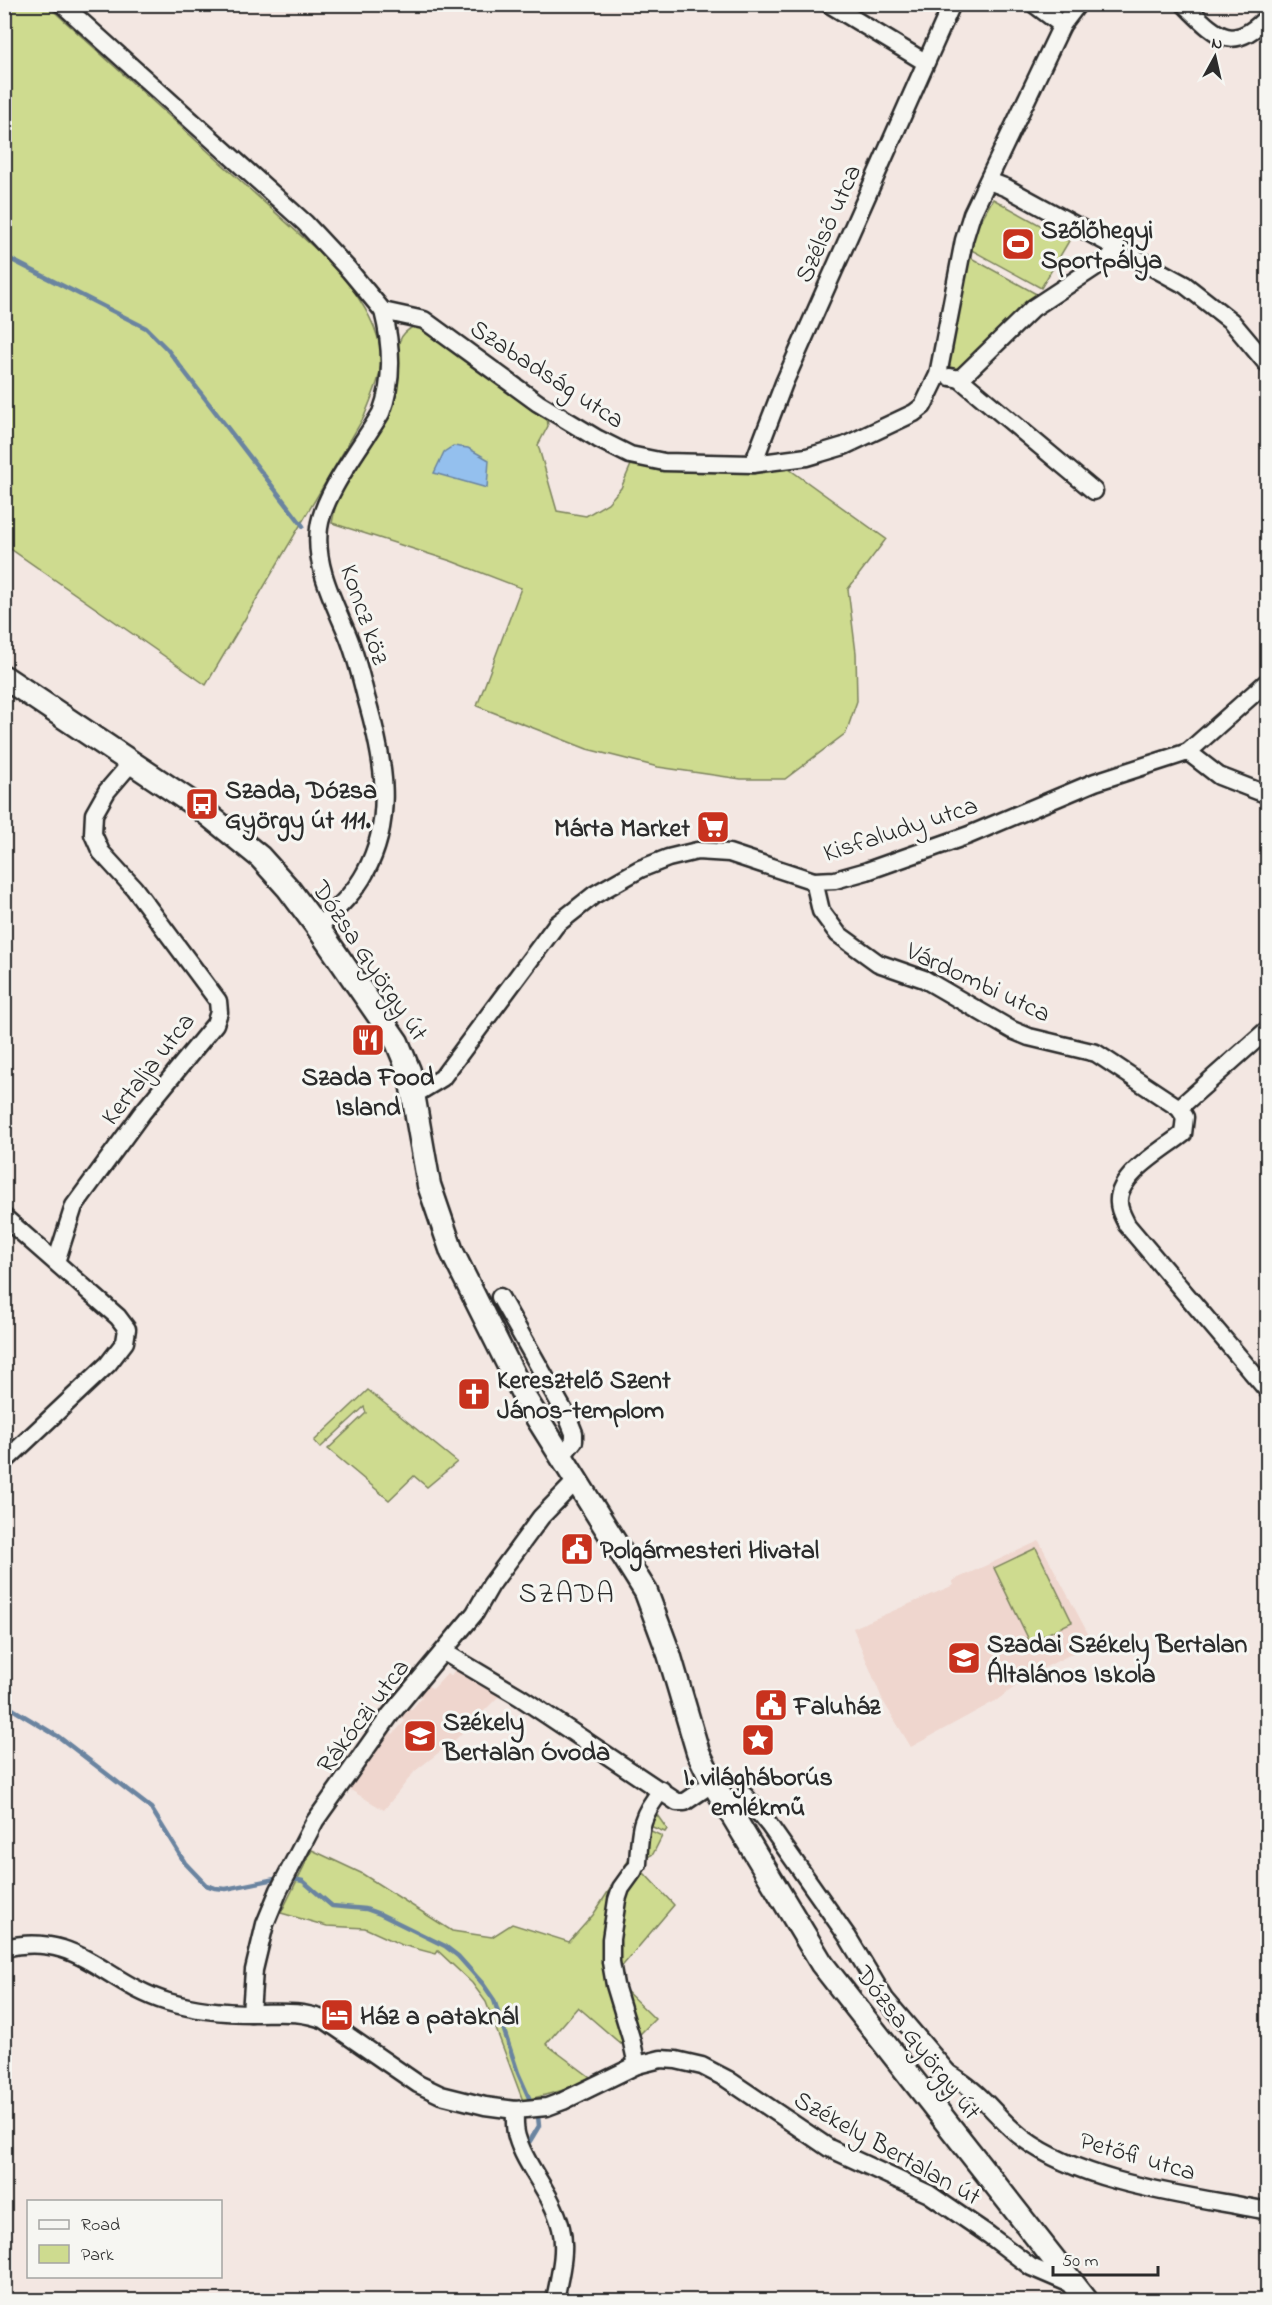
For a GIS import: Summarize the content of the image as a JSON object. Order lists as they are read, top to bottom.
{
  "streets": {
    "main road": ["Dózsa György út"],
    "street": [
      "Szélső utca",
      "Szabadság utca",
      "Koncz köz",
      "Kisfaludy utca",
      "Várdombi utca",
      "Kertalja utca",
      "Rákóczi utca",
      "Székely Bertalan út",
      "Petőfi utca"
    ]
  },
  "crossings": [
    ["Szélső utca", "Szabadság utca"],
    ["Szabadság utca", "Koncz köz"],
    ["Koncz köz", "Dózsa György út"],
    ["Kisfaludy utca", "Dózsa György út"],
    ["Kisfaludy utca", "Várdombi utca"],
    ["Dózsa György út", "Kertalja utca"],
    ["Dózsa György út", "Rákóczi utca"],
    ["Dózsa György út", "Székely Bertalan út"],
    ["Dózsa György út", "Petőfi utca"],
    ["Rákóczi utca", "Székely Bertalan út"]
  ],
  "districts": ["SZADA"],
  "places": {
    "sports": ["Szőlőhegyi Sportpálya"],
    "bus stop": ["Szada, Dózsa György út 111."],
    "supermarket": ["Márta Market"],
    "restaurant": ["Szada Food Island"],
    "church": ["Keresztelő Szent János-templom"],
    "public building": ["Polgármesteri Hivatal", "Faluház"],
    "school or university": ["Szadai Székely Bertalan Általános Iskola", "Székely Bertalan Óvoda"],
    "place": ["I. világháborús emlékmű"],
    "hotel": ["Ház a pataknál"]
  },
  "legend": ["Road", "Park"],
  "scale_bar": "50 m",
  "north": "top"
}
